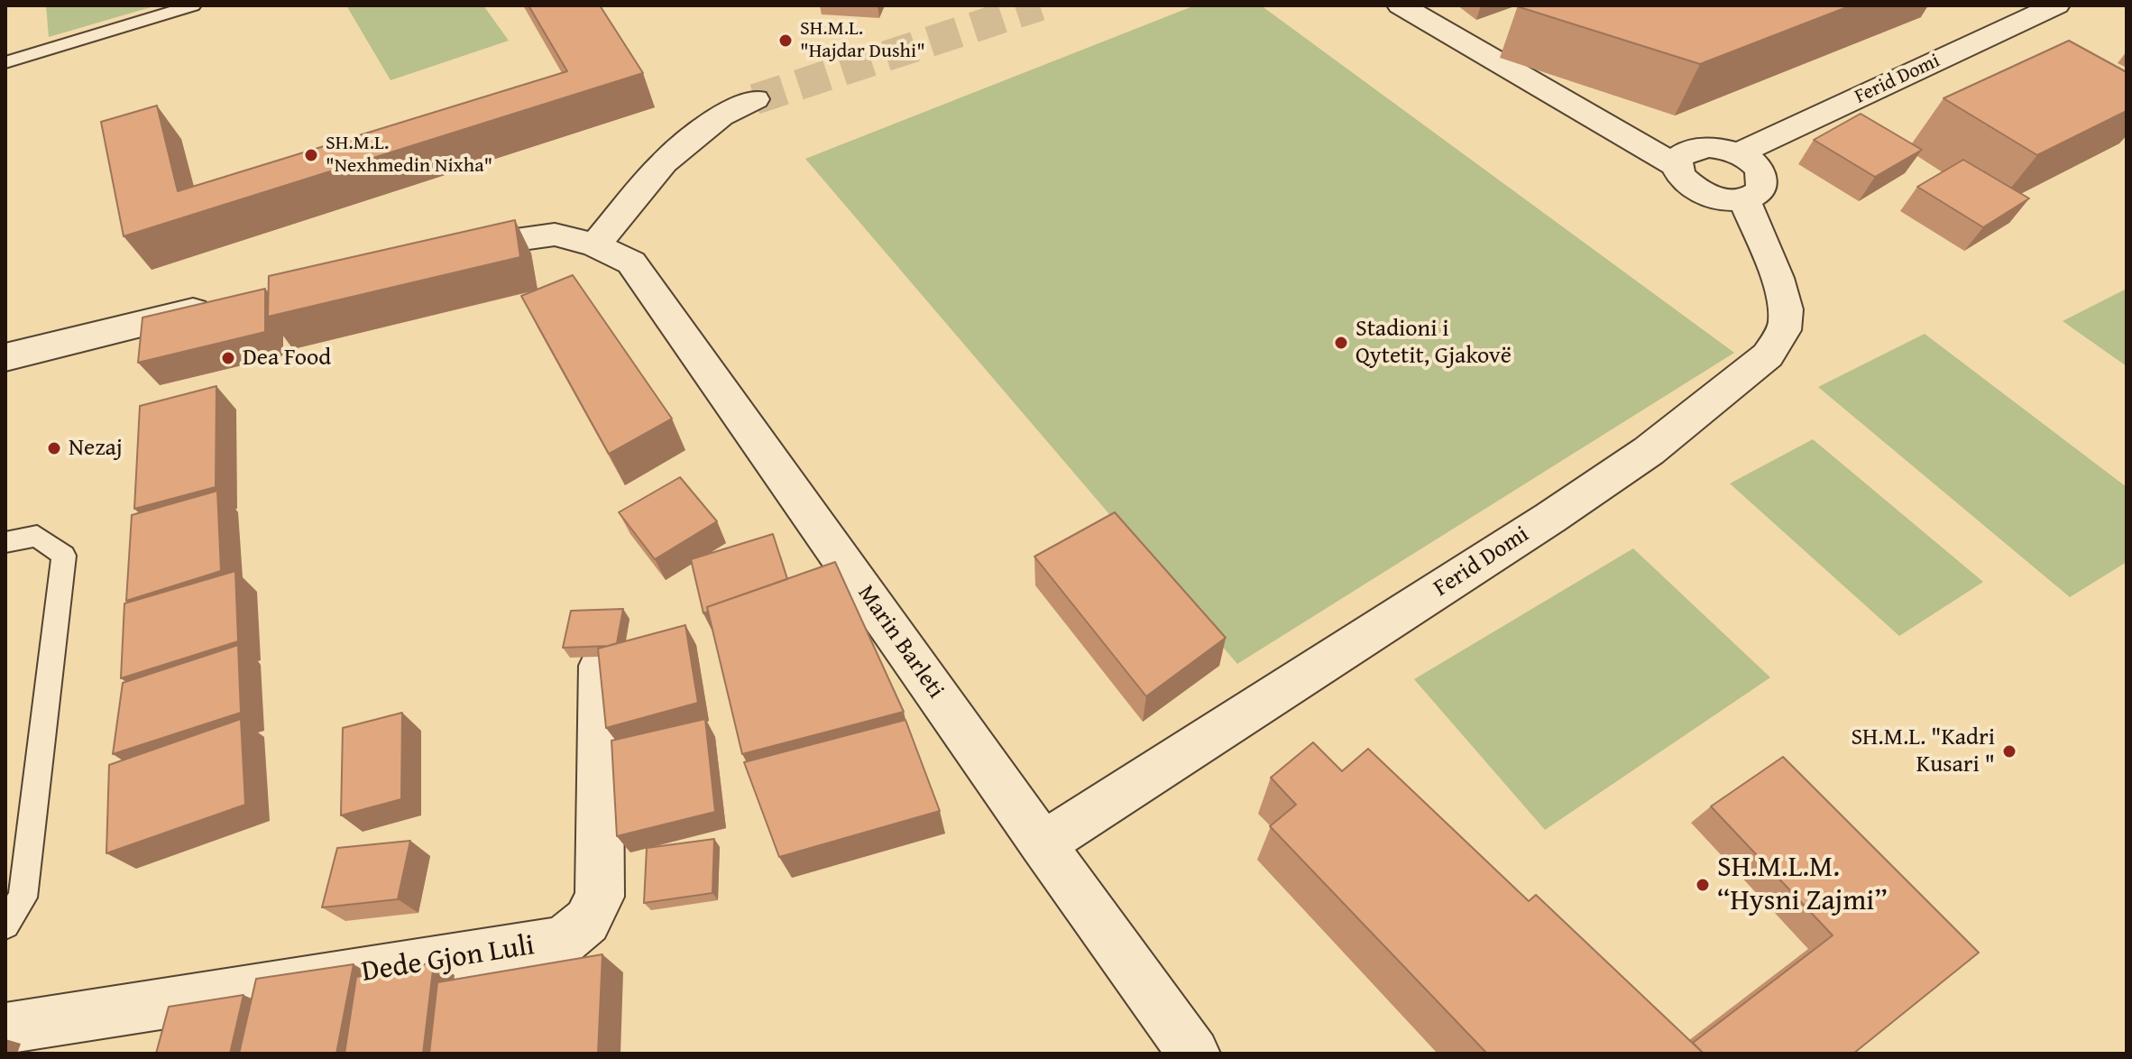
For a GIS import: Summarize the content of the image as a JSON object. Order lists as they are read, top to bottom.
{
  "streets": {
    "street": ["Ferid Domi", "Marin Barleti", "Dede Gjon Luli"]
  },
  "crossings": [
    ["Ferid Domi", "Marin Barleti"]
  ],
  "places": [
    "SH.M.L. \"Hajdar Dushi\"",
    "SH.M.L. \"Nexhmedin Nixha\"",
    "Stadioni i Qytetit, Gjakovë",
    "Dea Food",
    "Nezaj",
    "SH.M.L. \"Kadri Kusari \"",
    "SH.M.L.M. “Hysni Zajmi”"
  ]
}
